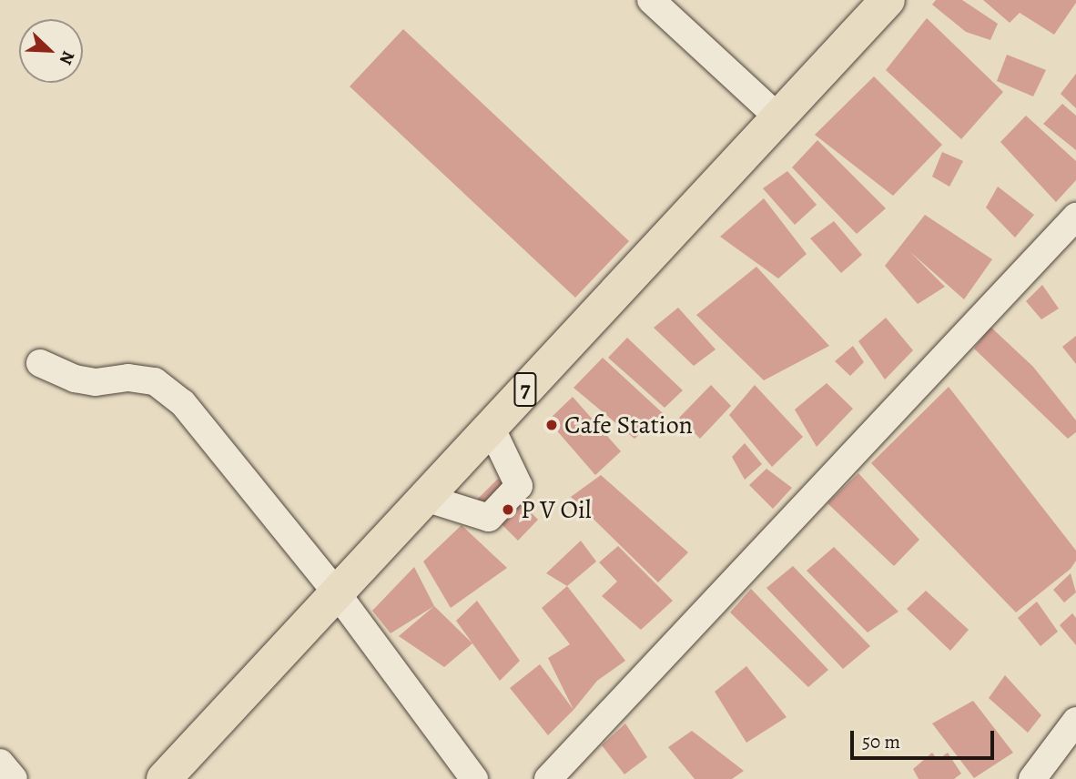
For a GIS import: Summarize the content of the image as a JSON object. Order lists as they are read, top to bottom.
{
  "streets": {
    "highway": ["7"]
  },
  "places": ["Cafe Station", "P V Oil"],
  "scale_bar": "50 m",
  "north": "bottom right"
}
